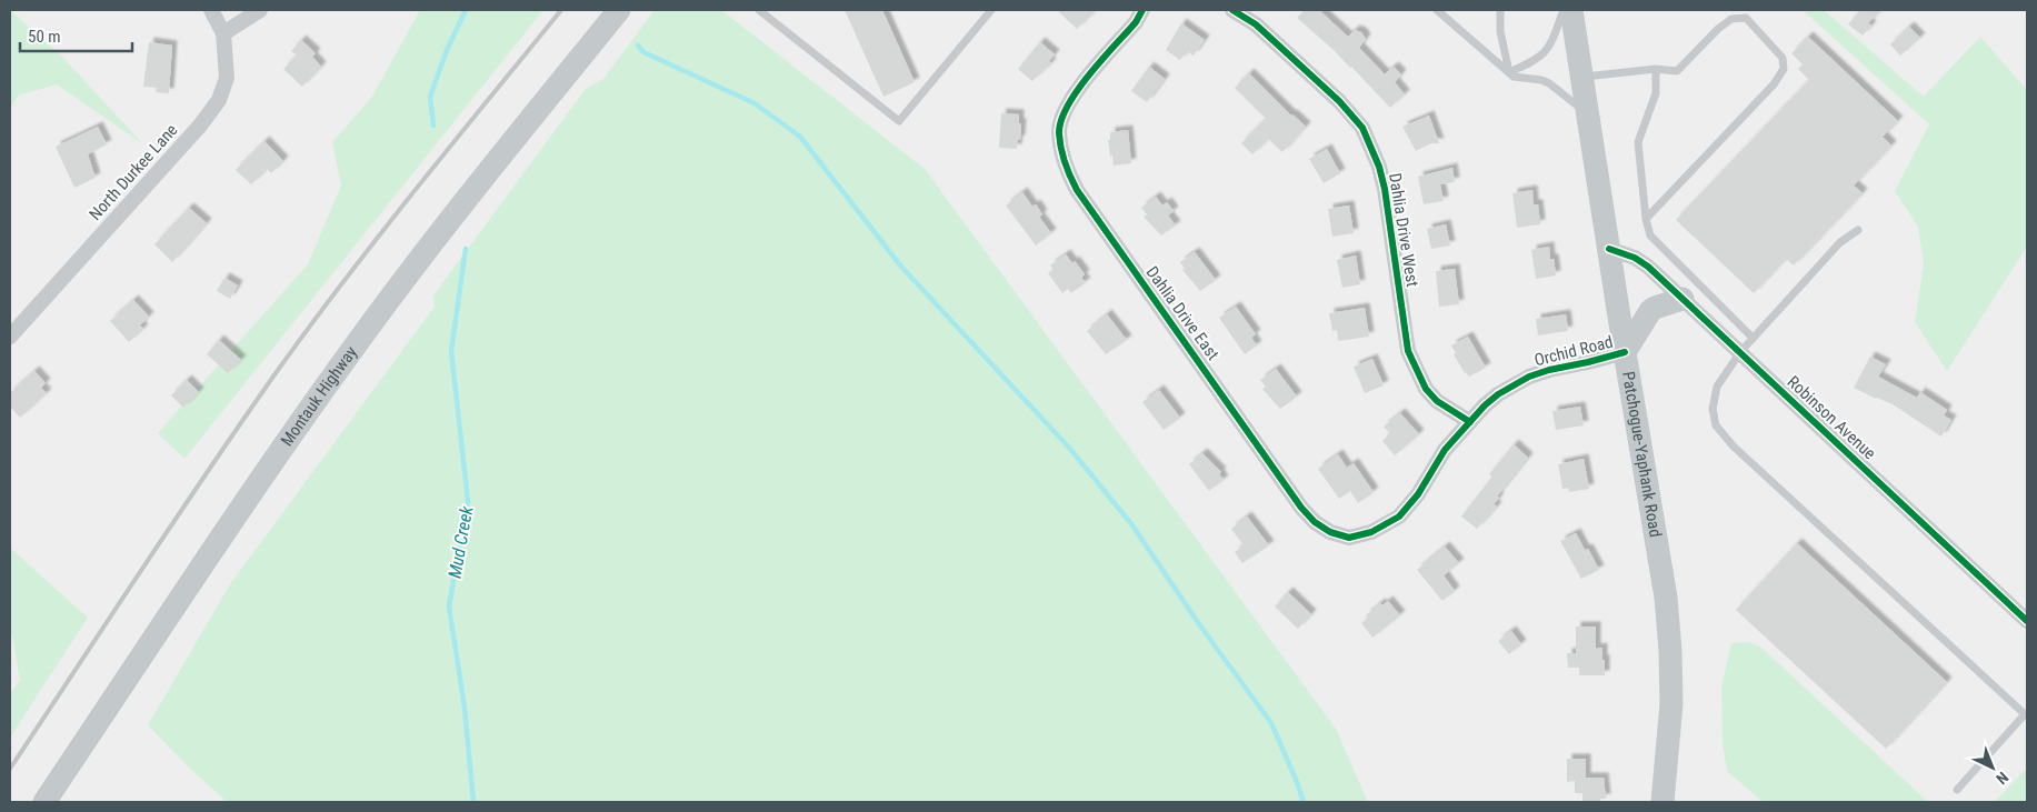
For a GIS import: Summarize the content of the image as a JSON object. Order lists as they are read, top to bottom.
{
  "streets": {
    "main road": ["Montauk Highway", "Patchogue-Yaphank Road"],
    "street": [
      "North Durkee Lane",
      "Dahlia Drive West",
      "Dahlia Drive East",
      "Orchid Road",
      "Robinson Avenue"
    ]
  },
  "crossings": [
    ["Dahlia Drive West", "Orchid Road"],
    ["Dahlia Drive East", "Orchid Road"],
    ["Orchid Road", "Patchogue-Yaphank Road"],
    ["Robinson Avenue", "Patchogue-Yaphank Road"]
  ],
  "water": ["Mud Creek"],
  "scale_bar": "50 m",
  "north": "bottom right"
}
